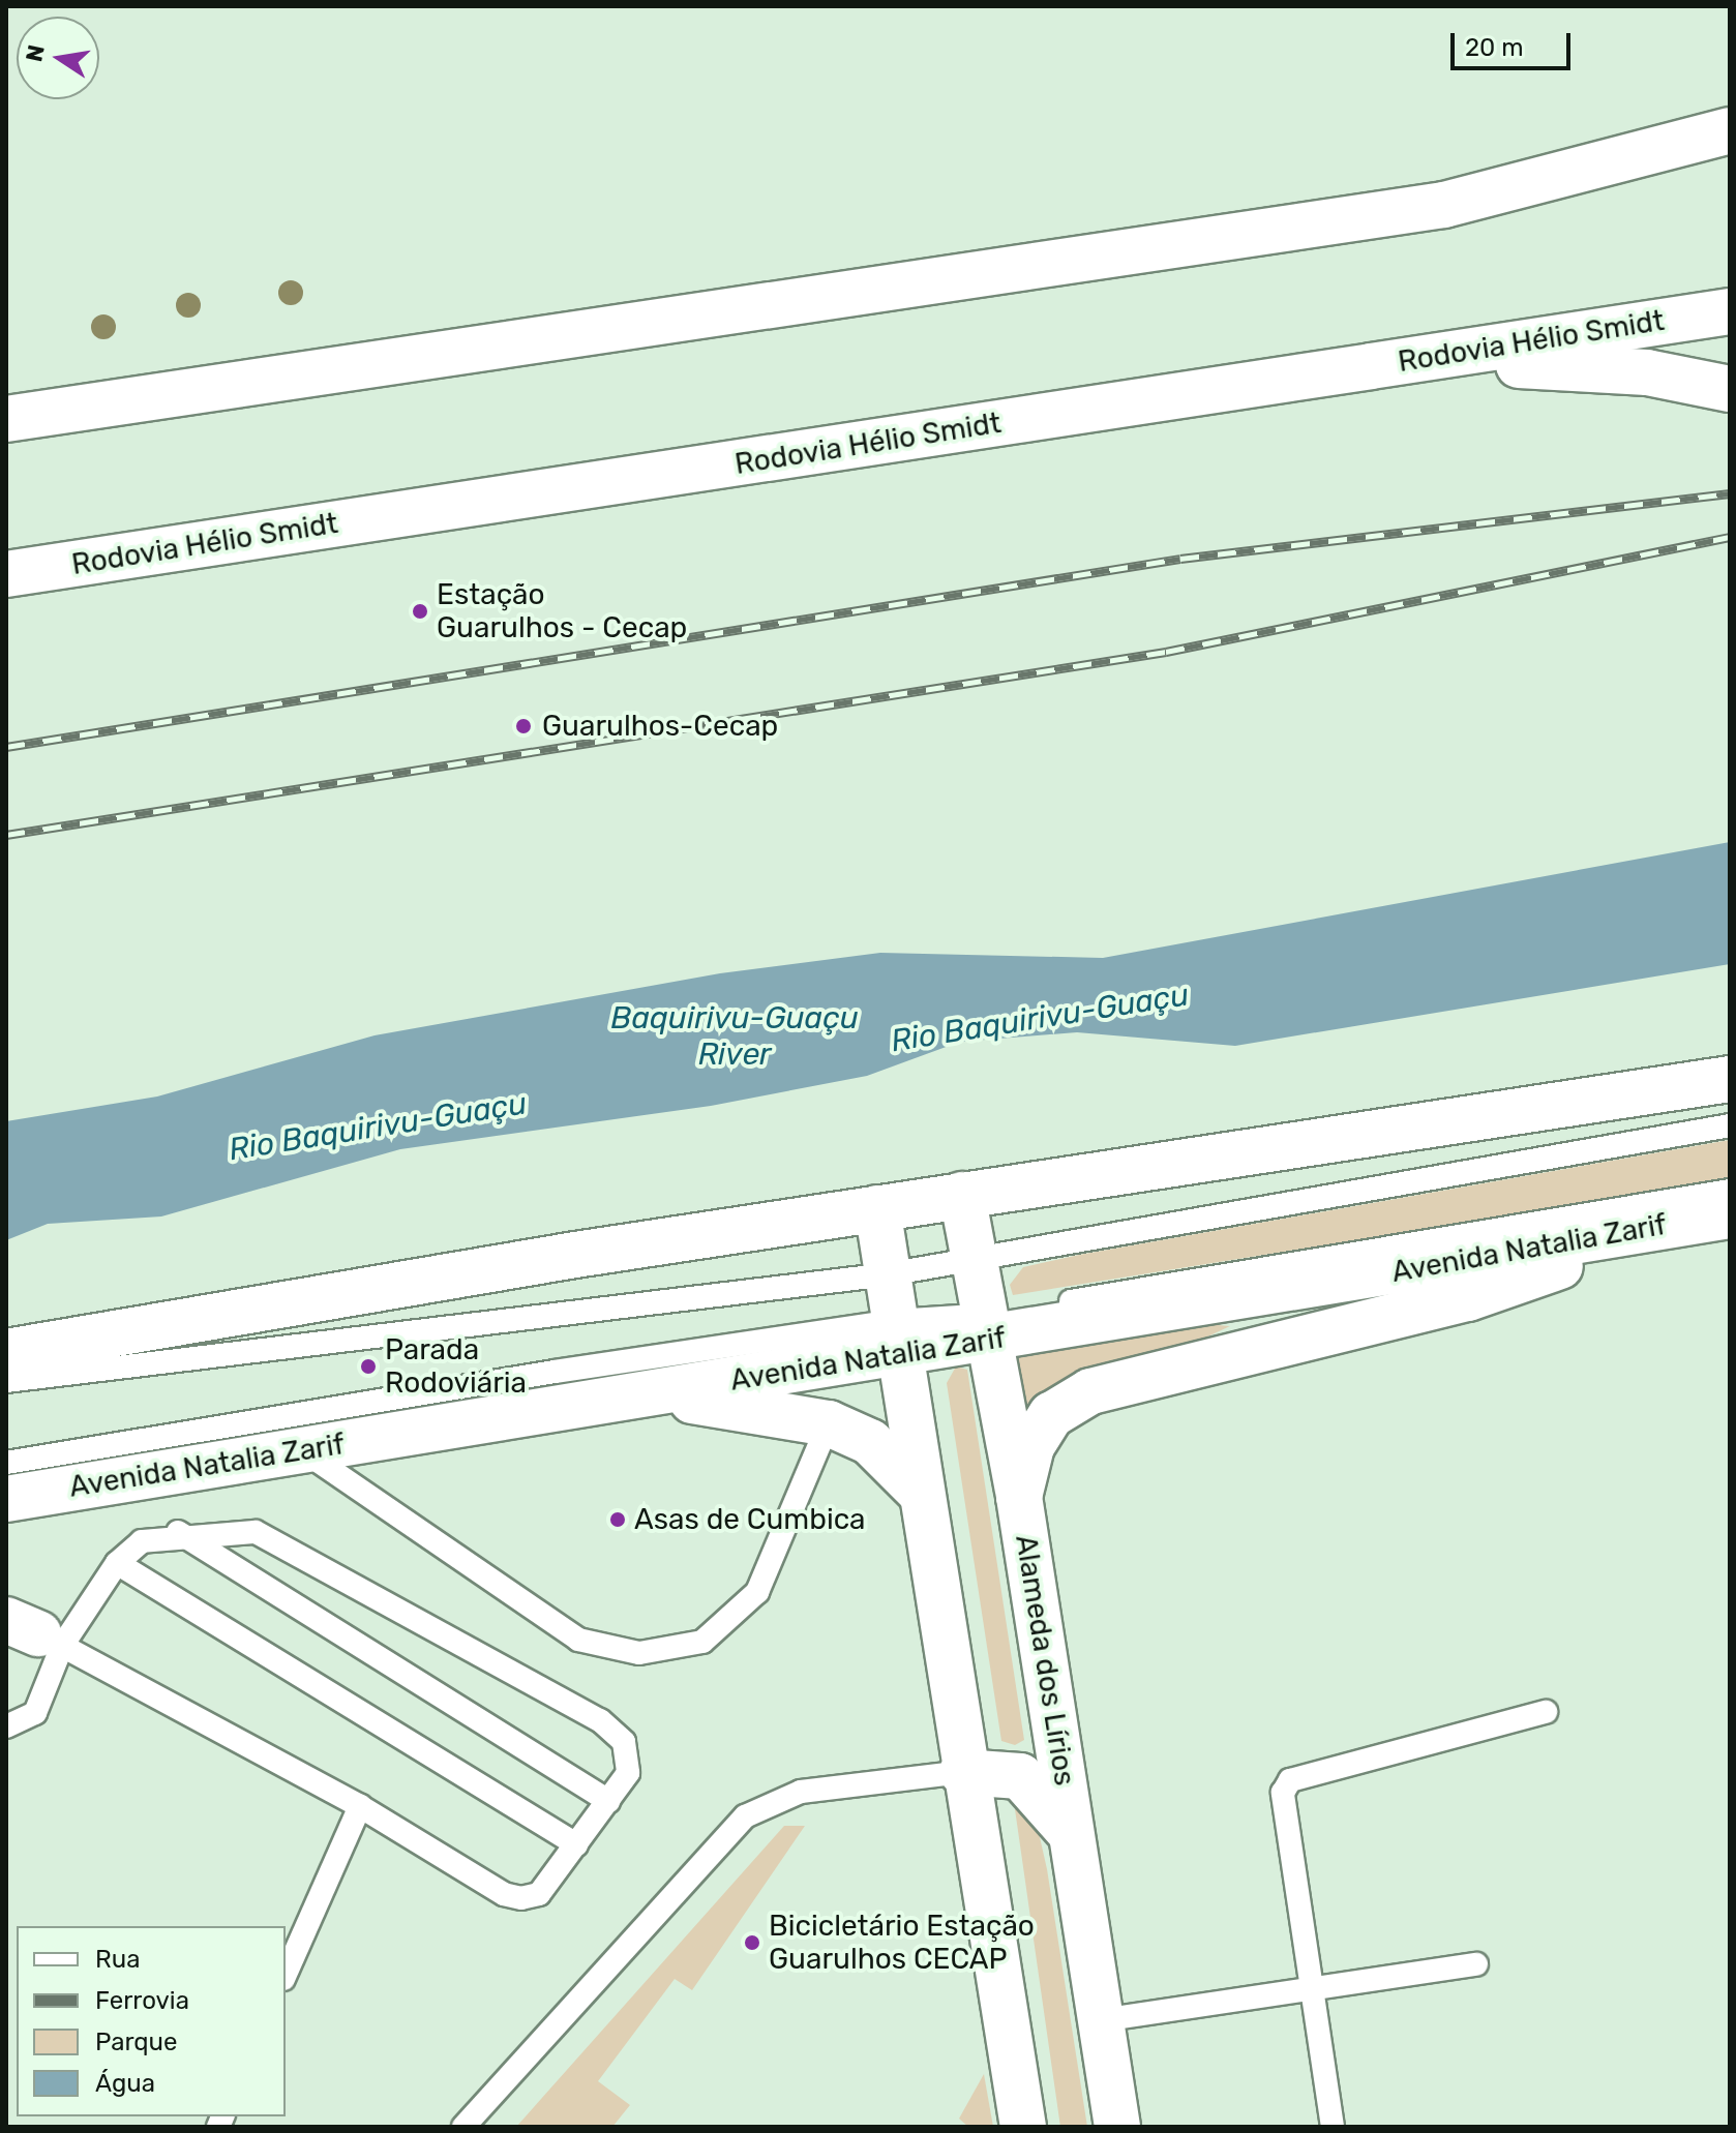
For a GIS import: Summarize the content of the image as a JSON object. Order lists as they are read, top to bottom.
{
  "streets": {
    "main road": ["Rodovia Hélio Smidt", "Avenida Natalia Zarif", "Alameda dos Lírios"]
  },
  "crossings": [
    ["Avenida Natalia Zarif", "Alameda dos Lírios"]
  ],
  "water": ["Baquirivu-Guaçu River", "Rio Baquirivu-Guaçu"],
  "places": [
    "Estação Guarulhos - Cecap",
    "Guarulhos-Cecap",
    "Parada Rodoviária",
    "Asas de Cumbica",
    "Bicicletário Estação Guarulhos CECAP"
  ],
  "legend": [
    "Rua",
    "Ferrovia",
    "Parque",
    "Água"
  ],
  "scale_bar": "20 m",
  "north": "left"
}
